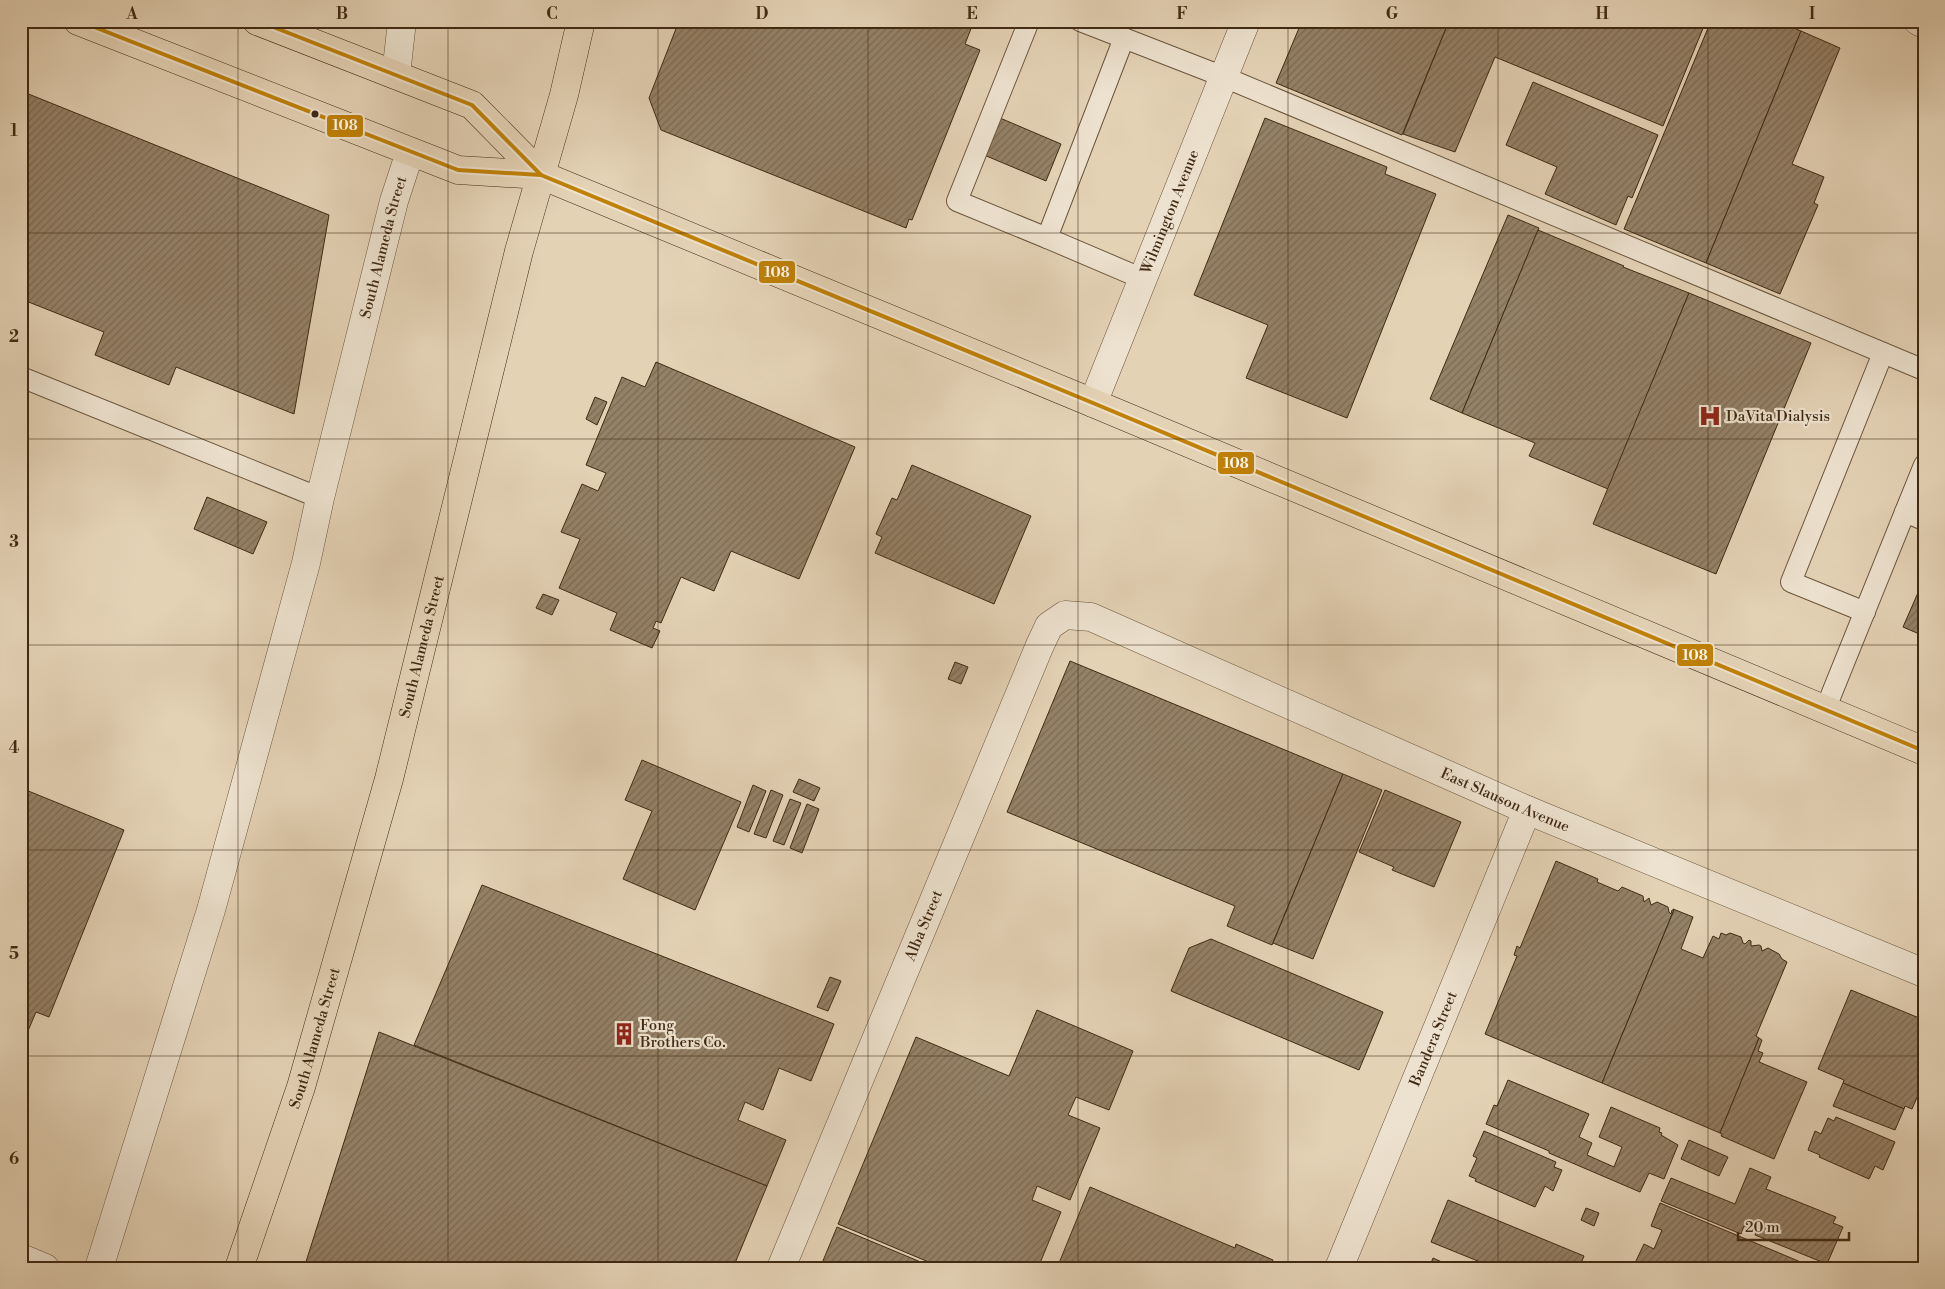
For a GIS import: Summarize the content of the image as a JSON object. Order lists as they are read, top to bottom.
{
  "streets": {
    "main road": ["South Alameda Street"],
    "street": [
      "Wilmington Avenue",
      "East Slauson Avenue",
      "Alba Street",
      "Bandera Street"
    ]
  },
  "crossings": [
    ["East Slauson Avenue", "Alba Street"],
    ["East Slauson Avenue", "Bandera Street"]
  ],
  "places": {
    "hospital": ["DaVita Dialysis"],
    "building": ["Fong Brothers Co."]
  },
  "lines": ["transit line 108"],
  "scale_bar": "20 m",
  "grid": {
    "columns": [
      "A",
      "B",
      "C",
      "D",
      "E",
      "F",
      "G",
      "H",
      "I"
    ],
    "rows": [
      "1",
      "2",
      "3",
      "4",
      "5",
      "6"
    ]
  }
}
